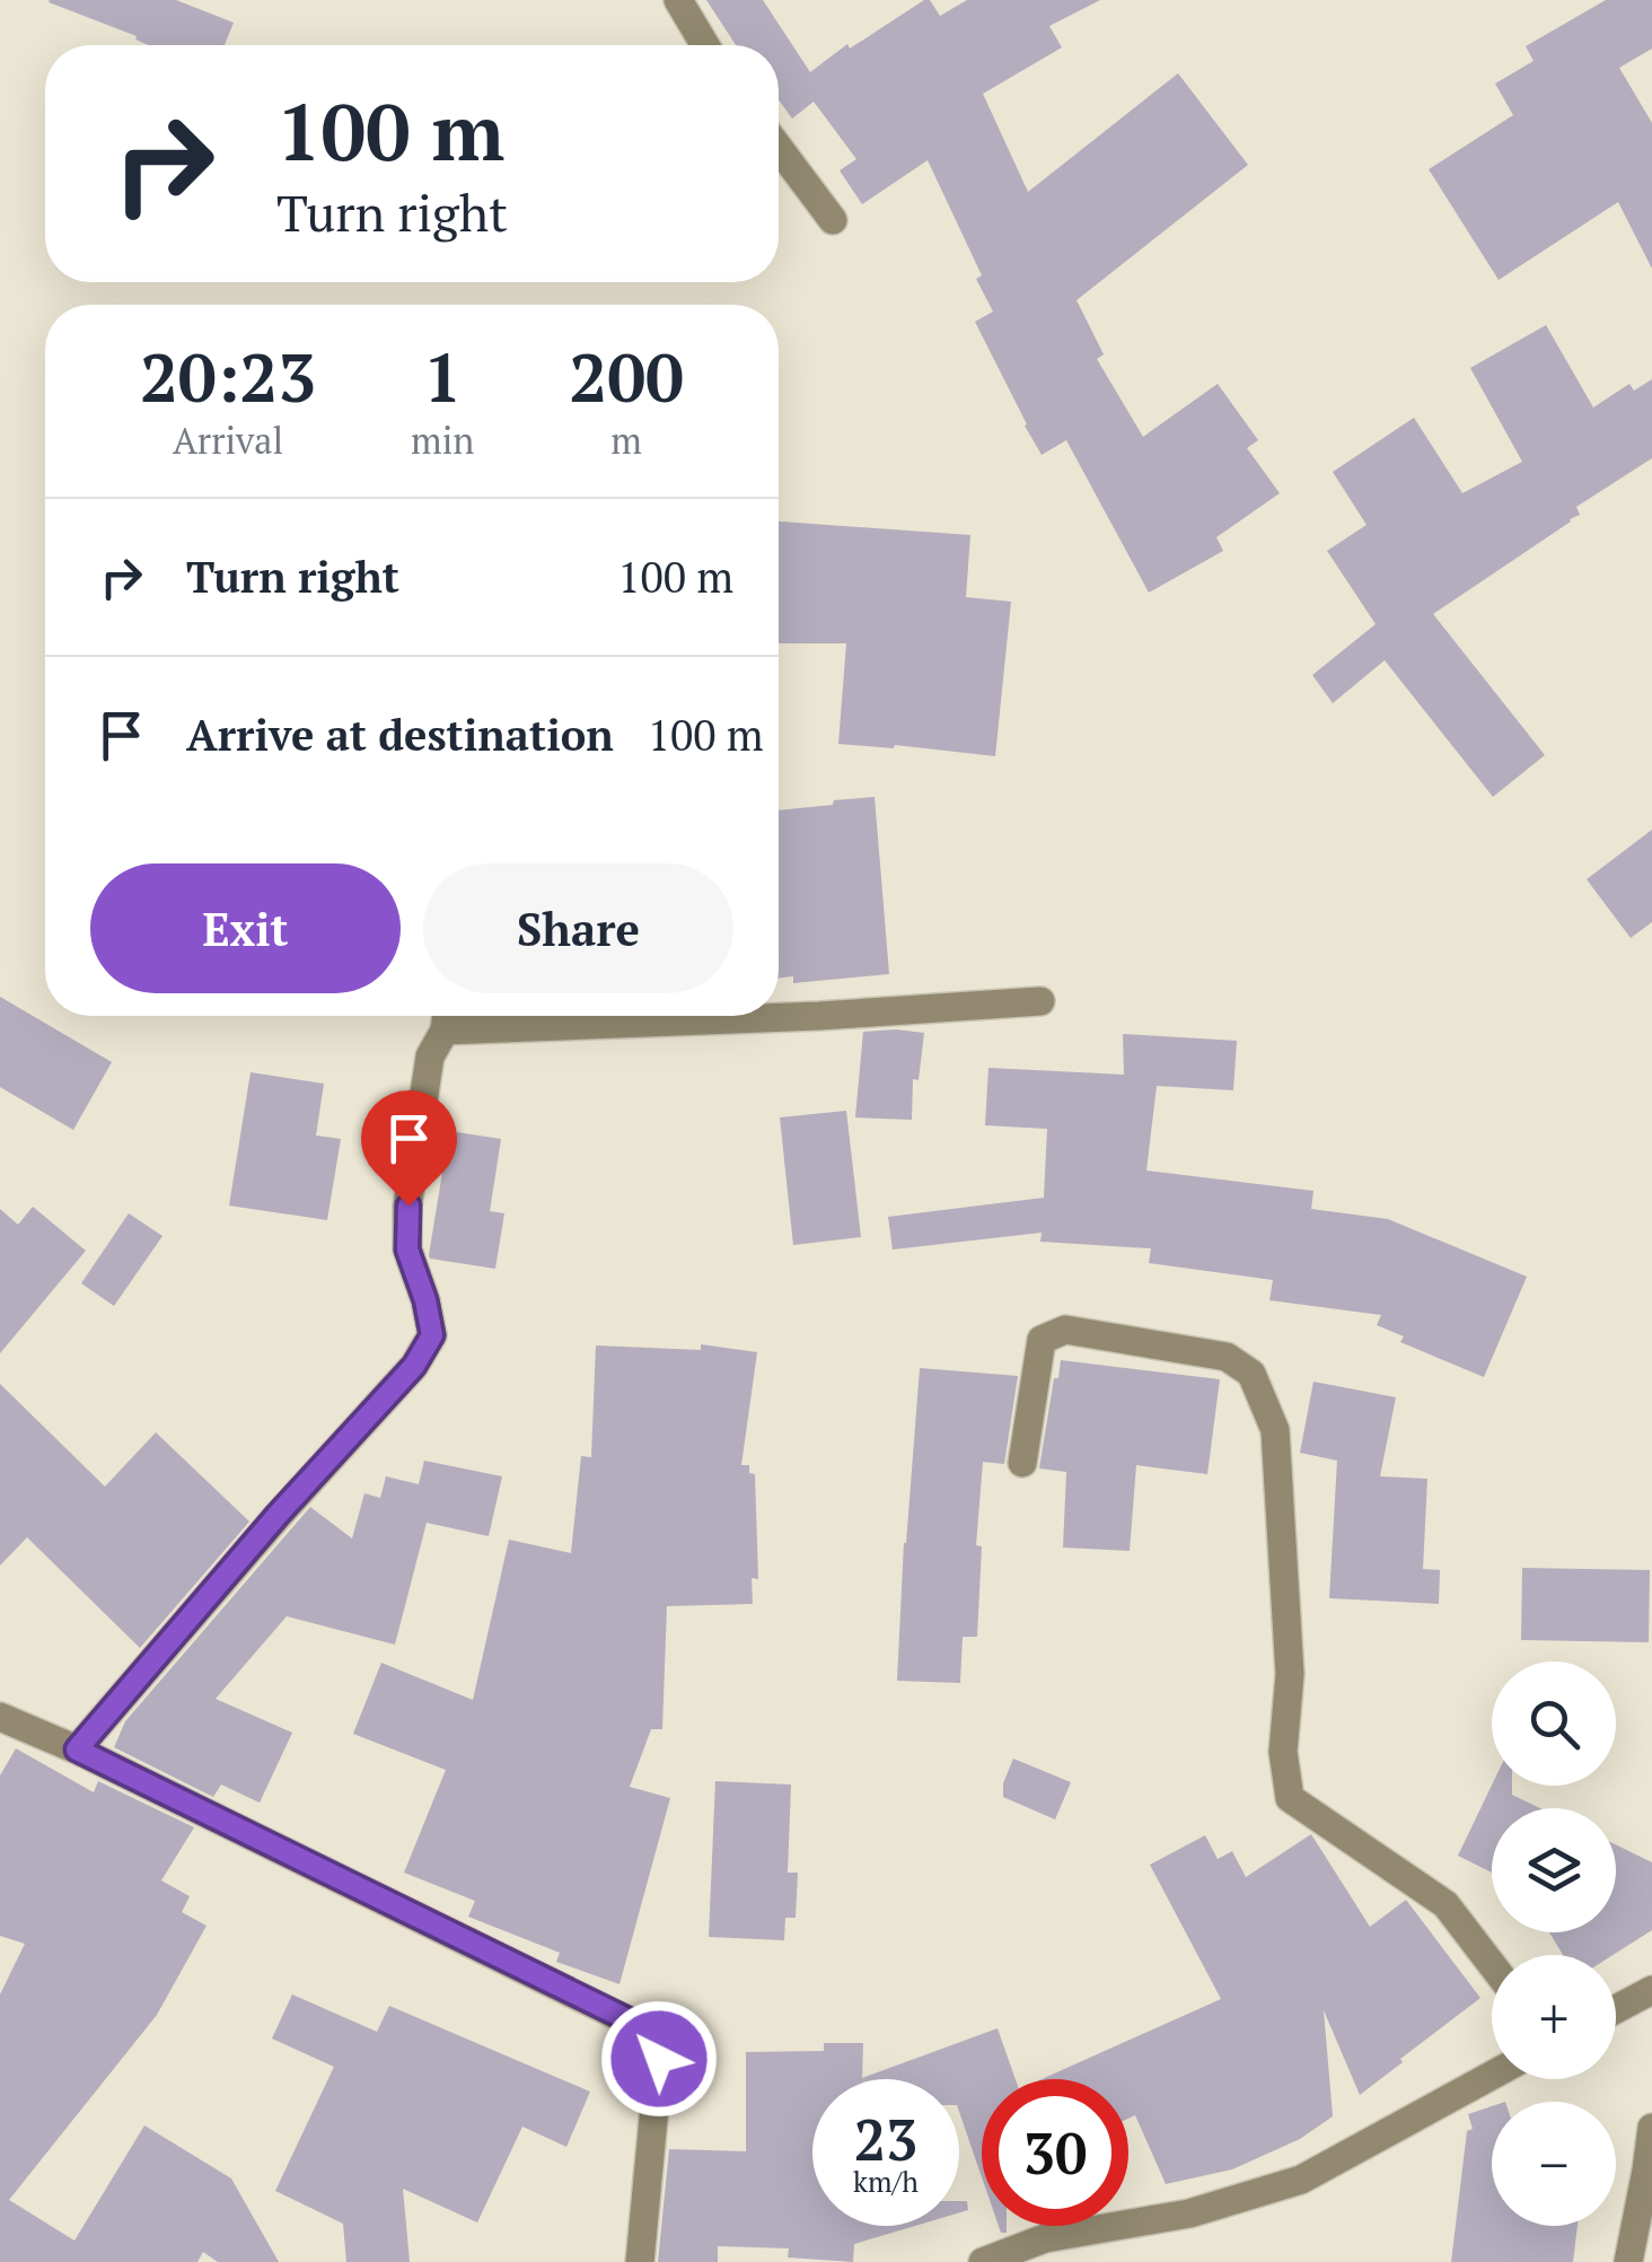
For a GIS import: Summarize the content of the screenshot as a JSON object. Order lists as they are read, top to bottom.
{
  "page": {
    "turn": ["100 m", "Turn right"],
    "eta": [
      "20:23",
      "Arrival",
      "1",
      "min",
      "200",
      "m"
    ],
    "list": [
      {
        "name": "Turn right",
        "value": "100 m"
      },
      {
        "name": "Arrive at destination",
        "value": "100 m"
      }
    ],
    "buttons": ["Exit", "Share"],
    "map_buttons": ["+", "−"],
    "speed": "23 km/h",
    "limit": "30"
  }
}
